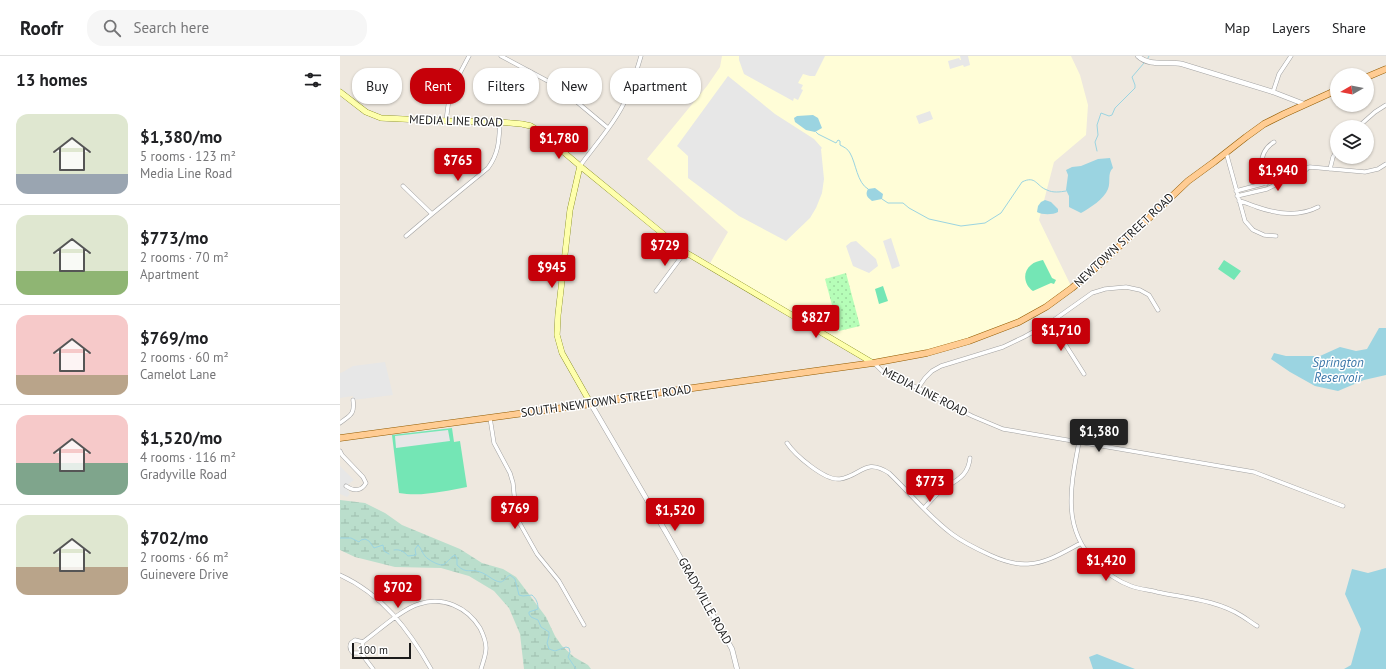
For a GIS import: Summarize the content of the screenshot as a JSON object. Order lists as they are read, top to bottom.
{
  "streets": {
    "main road": [
      "MEDIA LINE ROAD",
      "NEWTOWN STREET ROAD",
      "SOUTH NEWTOWN STREET ROAD",
      "GRADYVILLE ROAD"
    ]
  },
  "crossings": [
    ["MEDIA LINE ROAD", "NEWTOWN STREET ROAD"],
    ["MEDIA LINE ROAD", "SOUTH NEWTOWN STREET ROAD"],
    ["MEDIA LINE ROAD", "GRADYVILLE ROAD"],
    ["NEWTOWN STREET ROAD", "SOUTH NEWTOWN STREET ROAD"],
    ["SOUTH NEWTOWN STREET ROAD", "GRADYVILLE ROAD"]
  ],
  "water": ["Springton Reservoir"],
  "scale_bar": "100 m",
  "north": "left",
  "page": {
    "header": "Roofr",
    "search": "Search here",
    "nav": ["Map", "Layers", "Share"],
    "heading": "13 homes",
    "chip": [
      "Buy",
      "Rent",
      "Filters",
      "New",
      "Apartment"
    ],
    "list": [
      {
        "name": "$1,380/mo",
        "note": "5 rooms · 123 m² · Media Line Road"
      },
      {
        "name": "$773/mo",
        "note": "2 rooms · 70 m² · Apartment"
      },
      {
        "name": "$769/mo",
        "note": "2 rooms · 60 m² · Camelot Lane"
      },
      {
        "name": "$1,520/mo",
        "note": "4 rooms · 116 m² · Gradyville Road"
      },
      {
        "name": "$702/mo",
        "note": "2 rooms · 66 m² · Guinevere Drive"
      }
    ],
    "price": [
      "$1,780",
      "$765",
      "$1,940",
      "$729",
      "$945",
      "$827",
      "$1,710",
      "$1,380",
      "$773",
      "$769",
      "$1,520",
      "$1,420",
      "$702"
    ],
    "scale": "100 m"
  }
}
